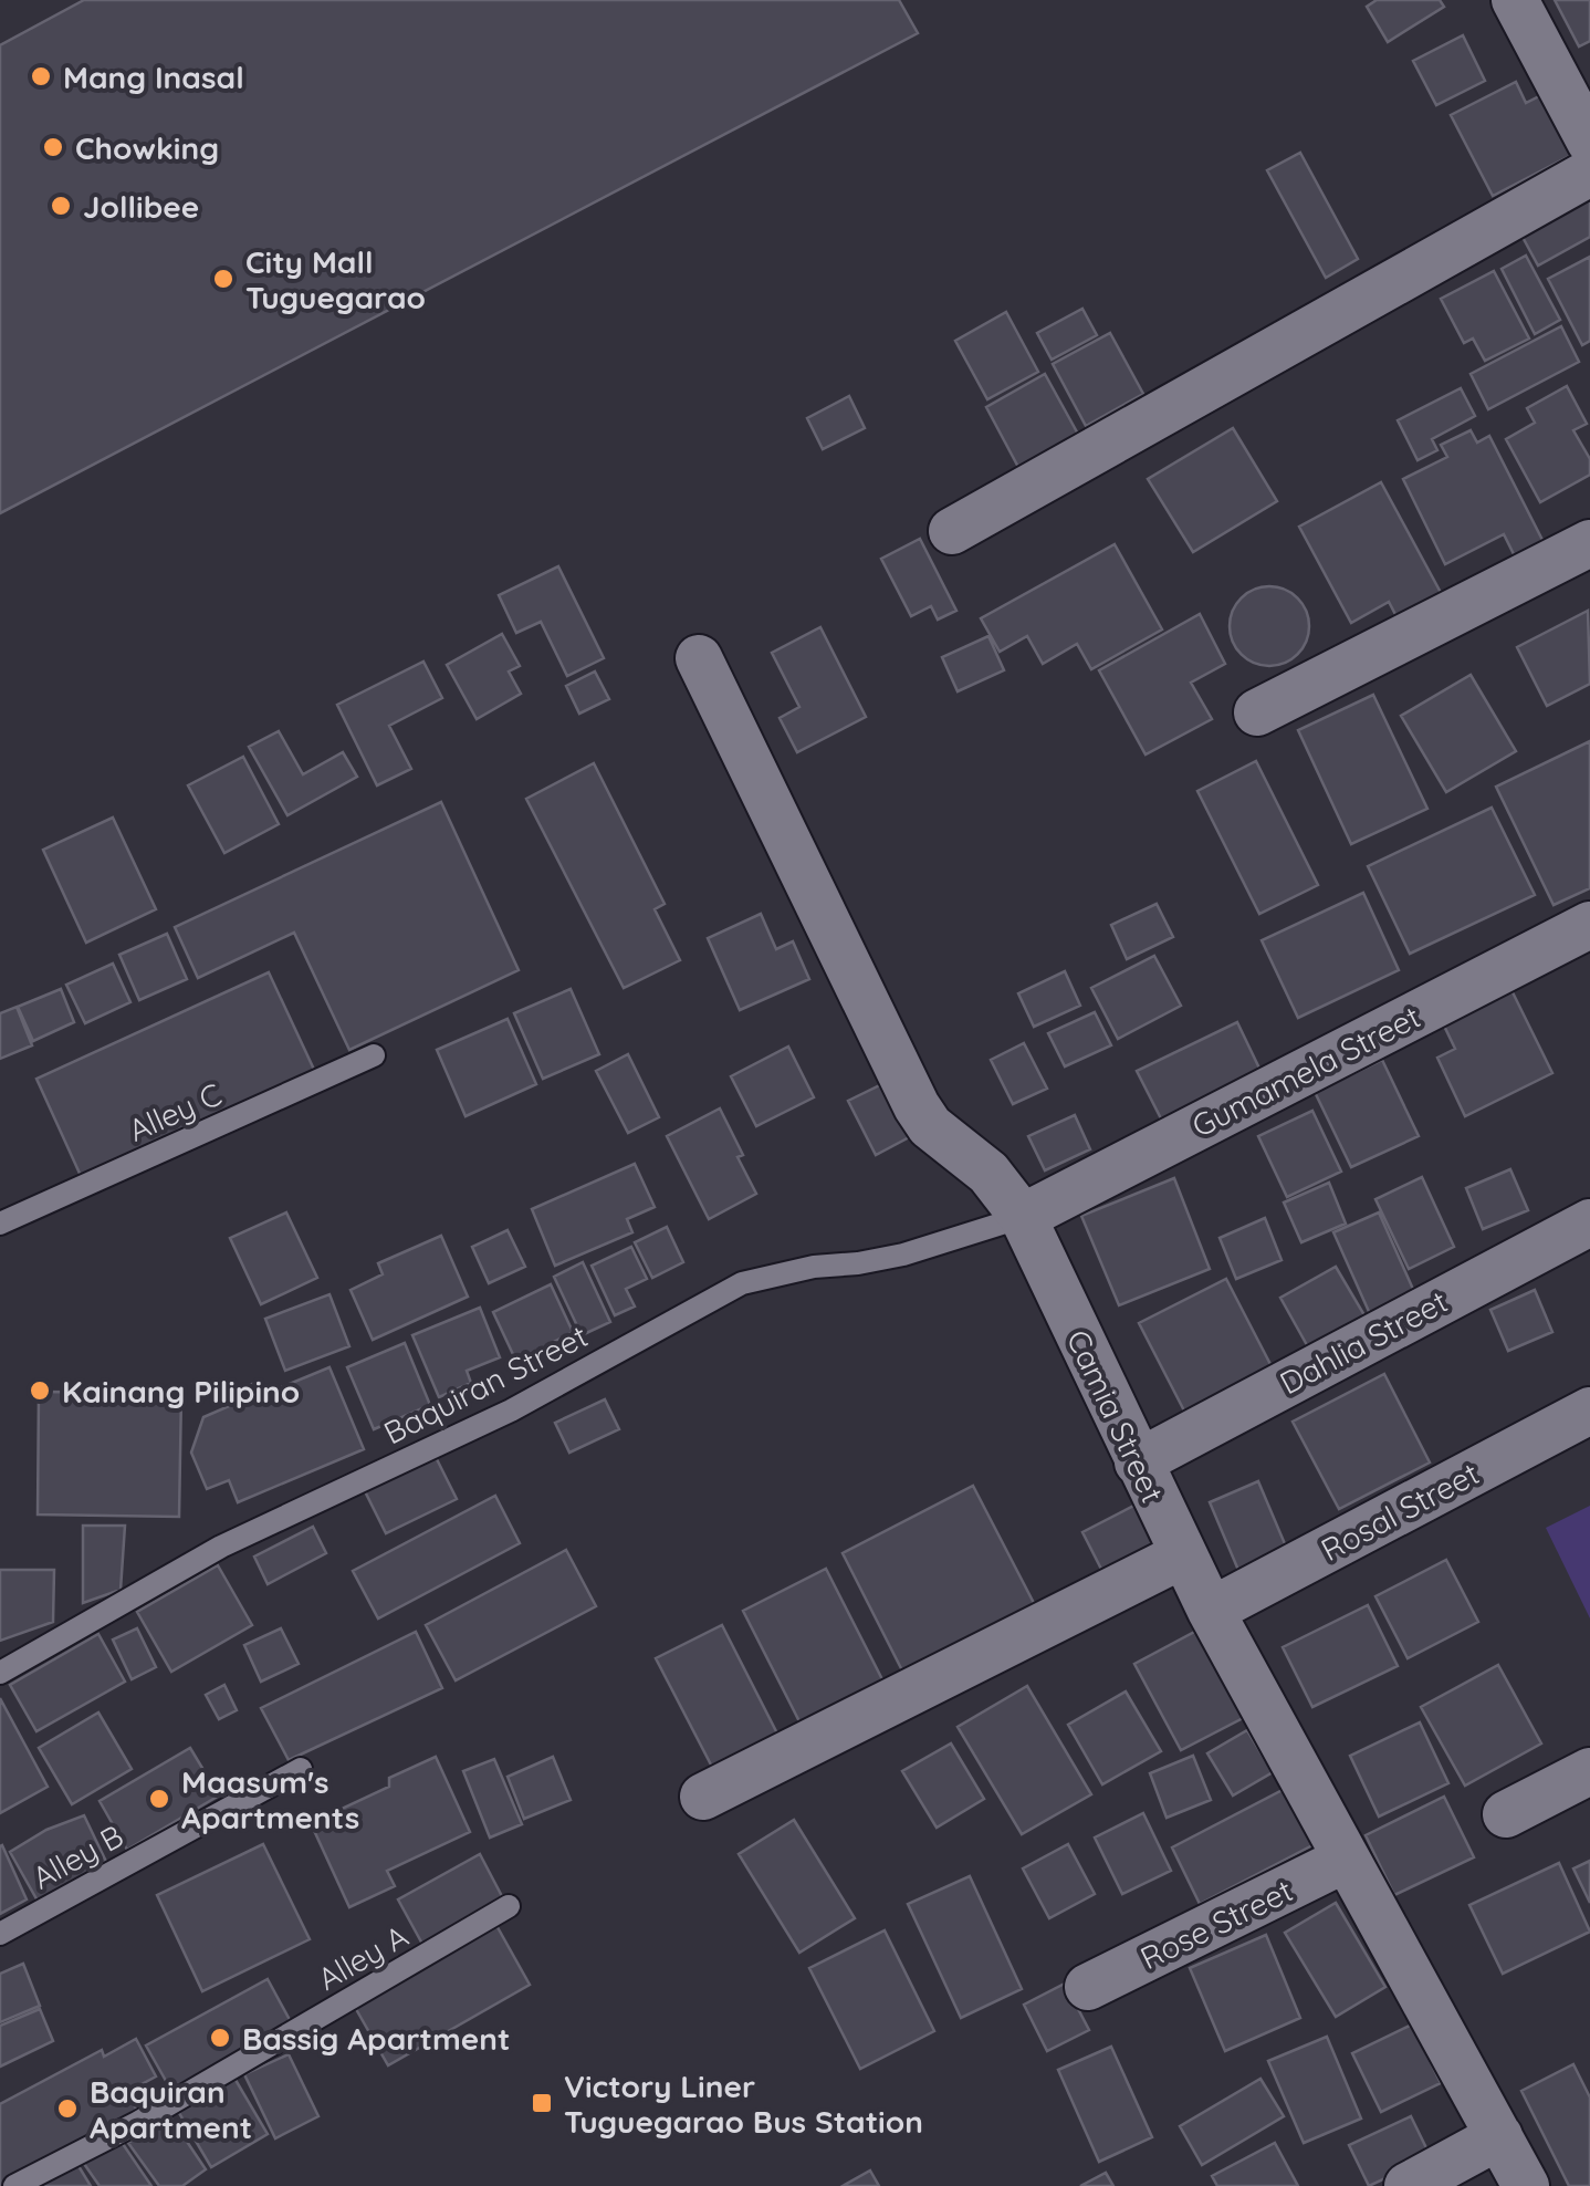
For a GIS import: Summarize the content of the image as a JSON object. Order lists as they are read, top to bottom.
{
  "streets": {
    "street": [
      "Gumamela Street",
      "Dahlia Street",
      "Camia Street",
      "Rosal Street",
      "Rose Street"
    ],
    "lane": [
      "Alley C",
      "Baquiran Street",
      "Alley B",
      "Alley A"
    ]
  },
  "crossings": [
    ["Gumamela Street", "Baquiran Street"],
    ["Gumamela Street", "Camia Street"],
    ["Dahlia Street", "Camia Street"],
    ["Baquiran Street", "Camia Street"],
    ["Camia Street", "Rosal Street"],
    ["Camia Street", "Rose Street"]
  ],
  "places": {
    "other": [
      "Mang Inasal",
      "Chowking",
      "Jollibee",
      "City Mall Tuguegarao",
      "Kainang Pilipino",
      "Maasum's Apartments",
      "Bassig Apartment",
      "Baquiran Apartment"
    ],
    "transit": ["Victory Liner Tuguegarao Bus Station"]
  }
}
